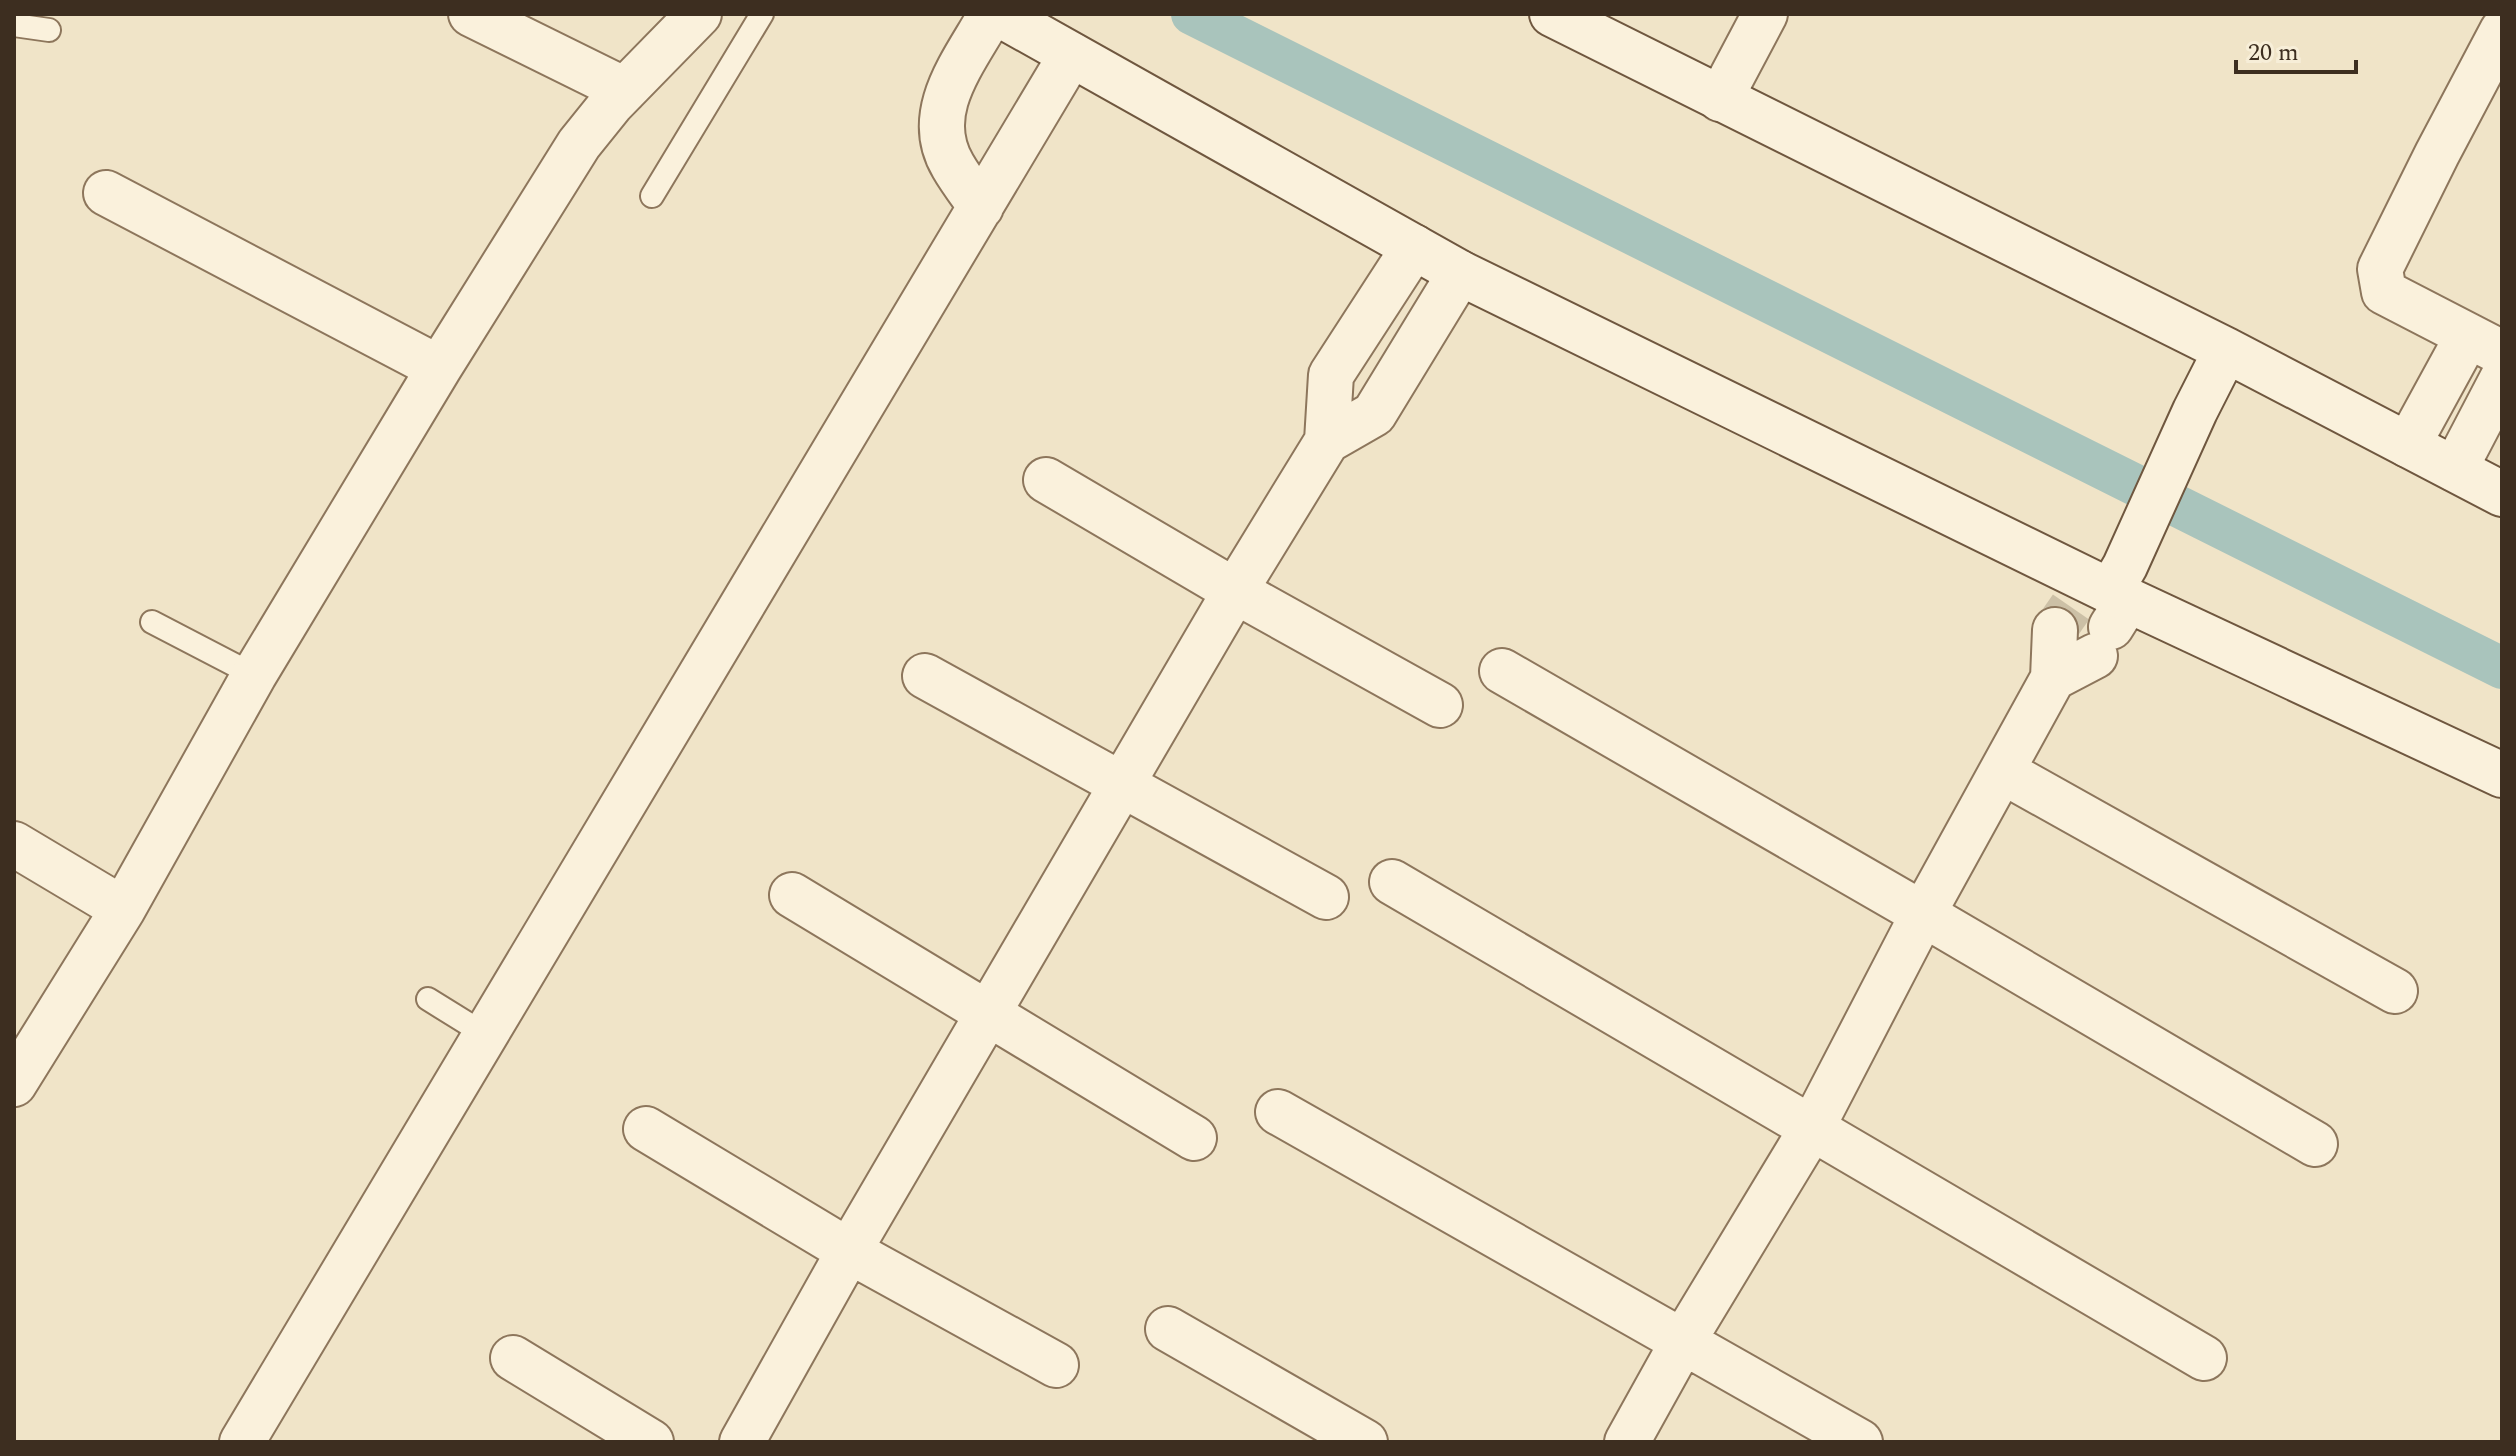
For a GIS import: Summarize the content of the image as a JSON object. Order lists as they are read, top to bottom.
{
  "scale_bar": "20 m"
}
